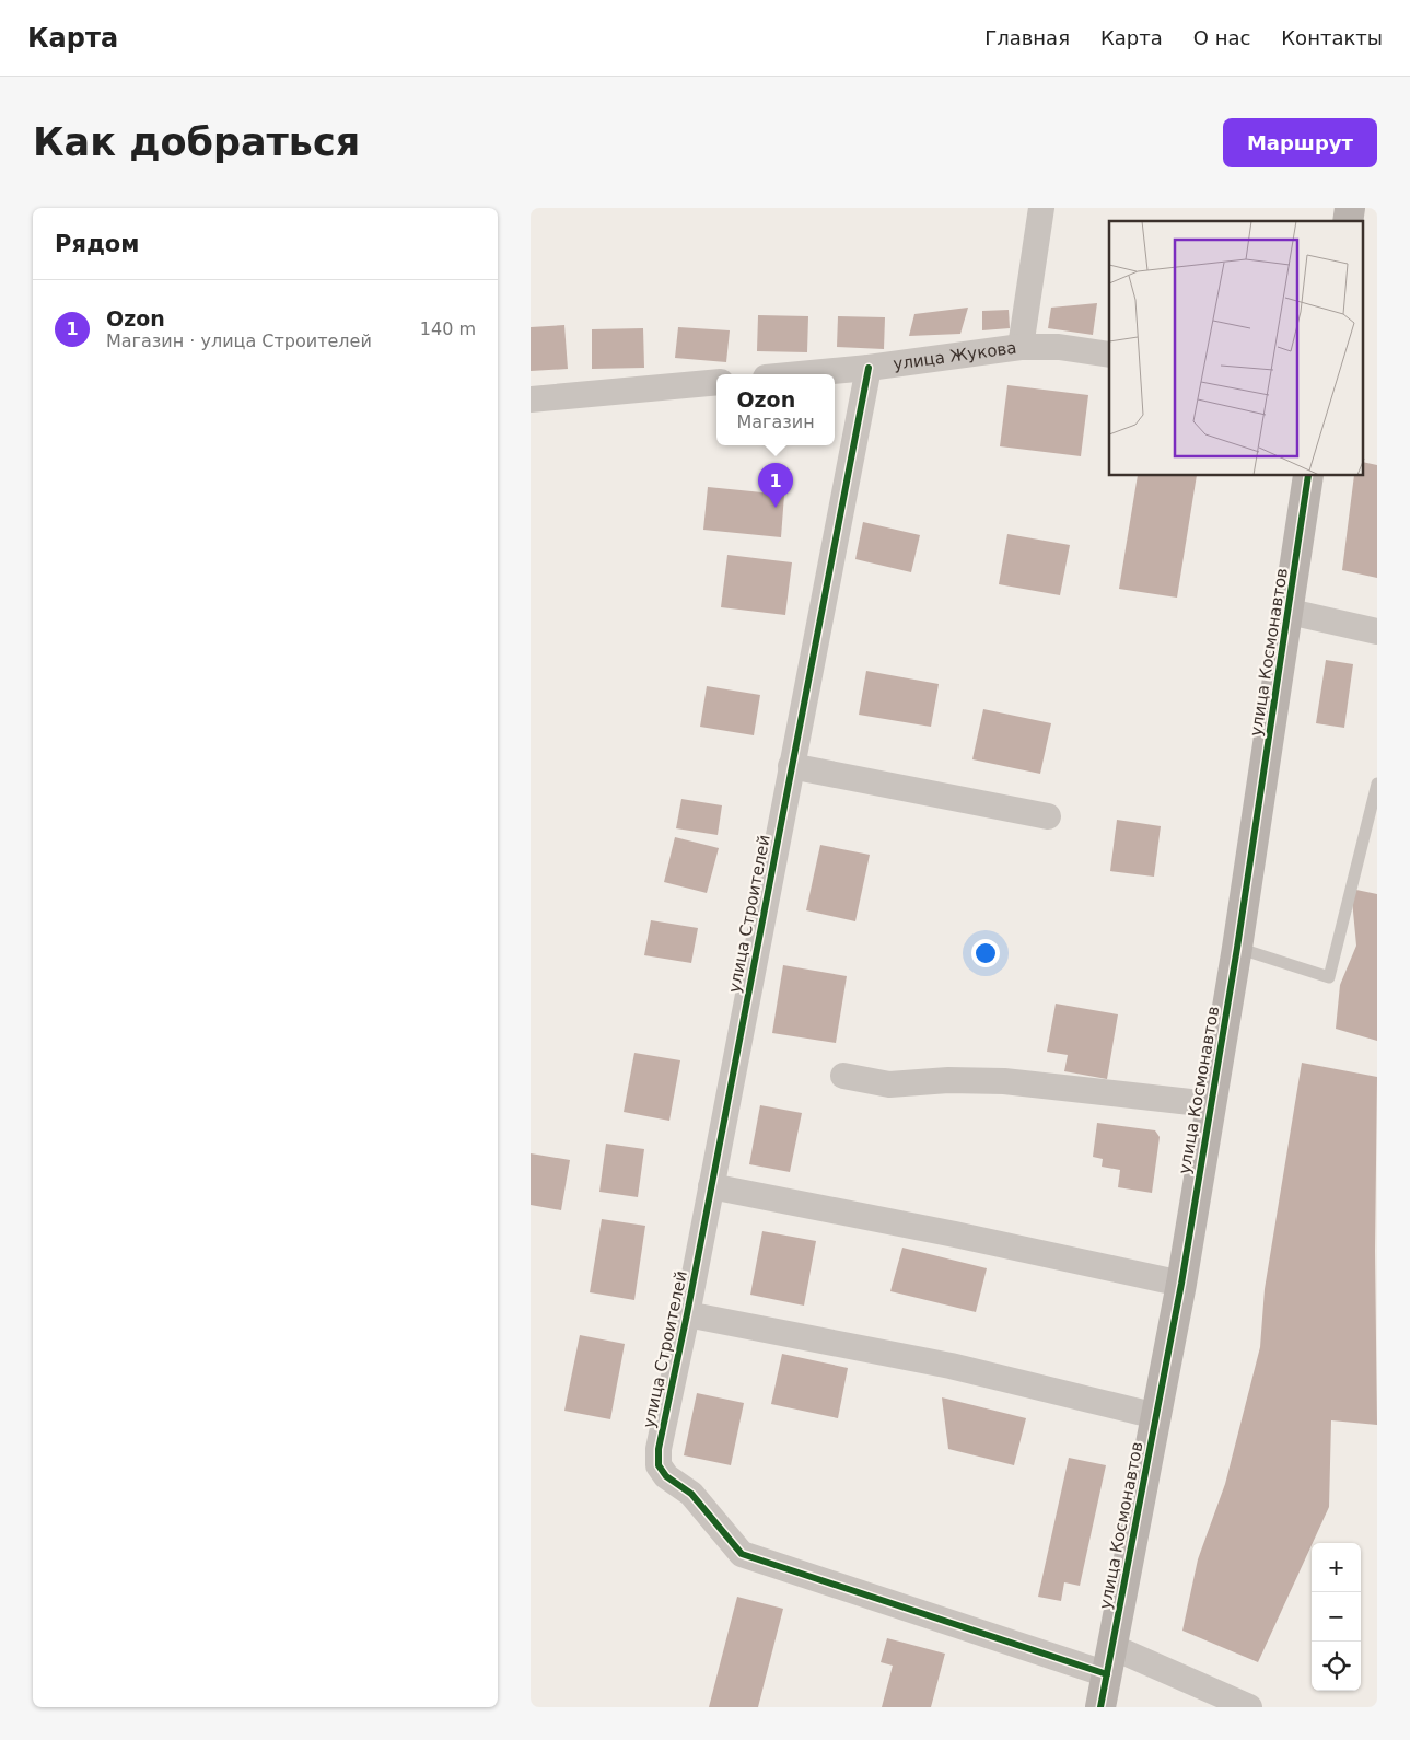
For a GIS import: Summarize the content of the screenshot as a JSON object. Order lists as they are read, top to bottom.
{
  "streets": {
    "street": ["улица Жукова", "улица Космонавтов", "улица Строителей"]
  },
  "crossings": [
    ["улица Жукова", "улица Строителей"],
    ["улица Космонавтов", "улица Строителей"]
  ],
  "page": {
    "header": "Карта",
    "nav": [
      "Главная",
      "Карта",
      "О нас",
      "Контакты"
    ],
    "buttons": "Маршрут",
    "title": "Как добраться",
    "heading": "Рядом",
    "list": [
      {
        "mark": "1",
        "name": "Ozon",
        "note": "Магазин · улица Строителей",
        "value": "140 m"
      }
    ],
    "popup": ["Ozon", "Магазин"],
    "pins": "1",
    "map_buttons": ["+", "−"]
  }
}
